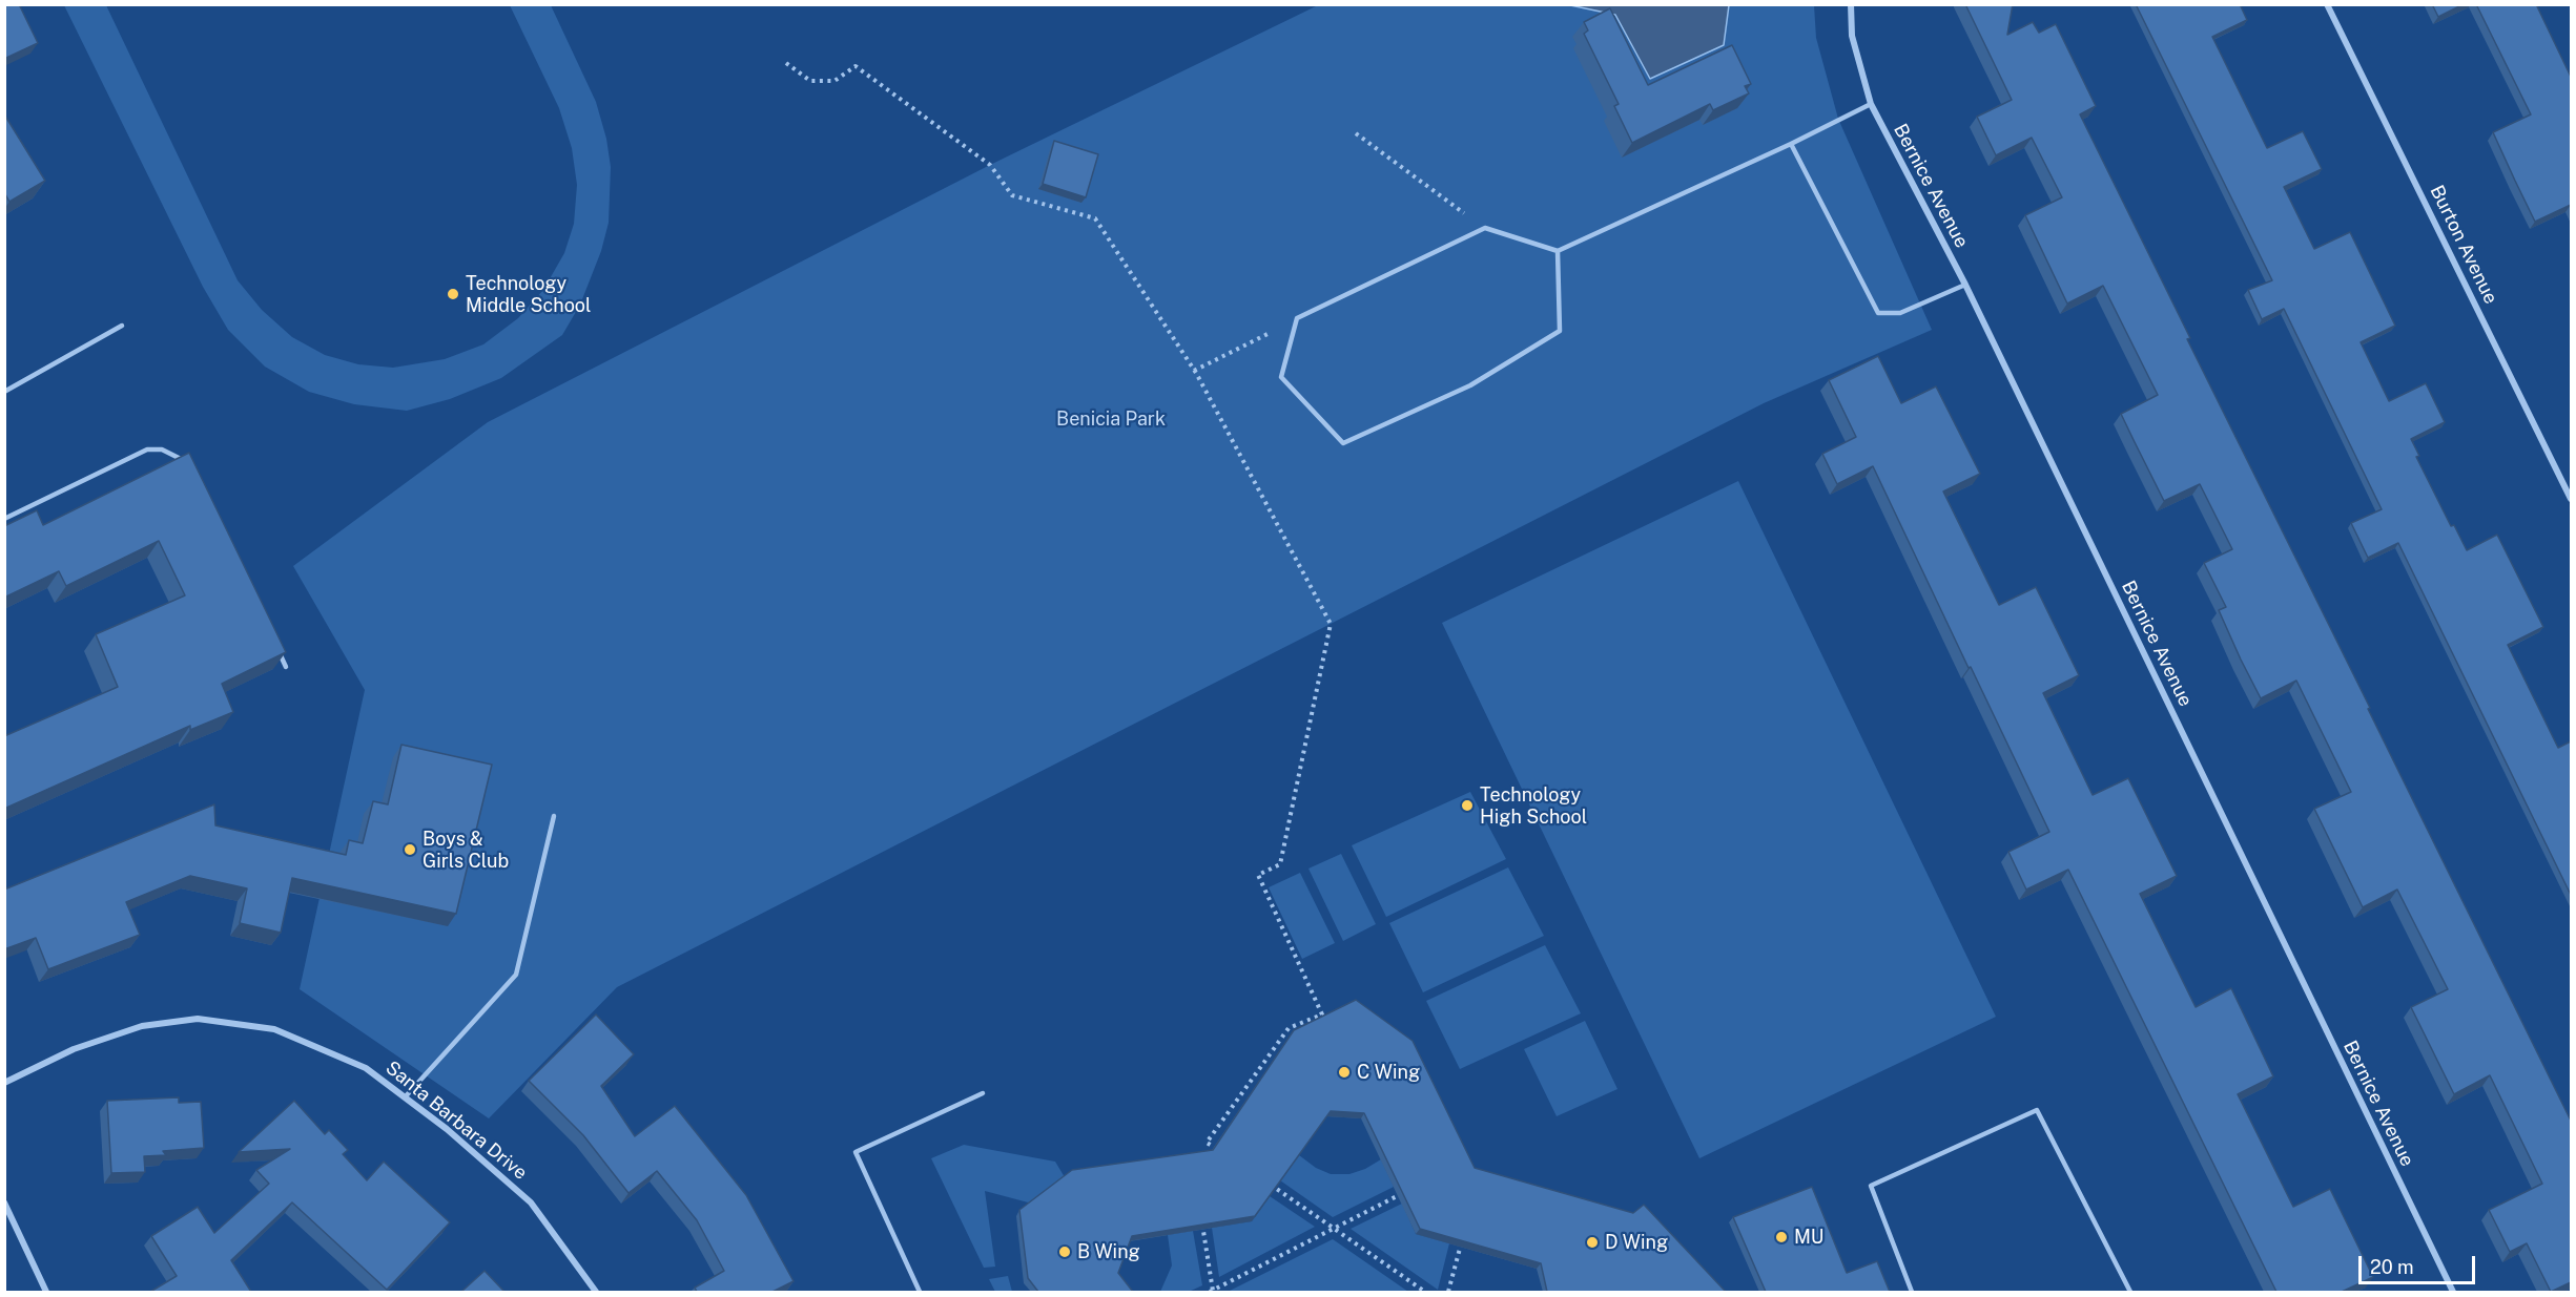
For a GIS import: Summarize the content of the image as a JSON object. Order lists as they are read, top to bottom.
{
  "streets": {
    "street": ["Bernice Avenue", "Burton Avenue", "Santa Barbara Drive"]
  },
  "parks": ["Benicia Park"],
  "places": [
    "Technology Middle School",
    "Technology High School",
    "Boys & Girls Club",
    "C Wing",
    "MU",
    "D Wing",
    "B Wing"
  ],
  "scale_bar": "20 m"
}
